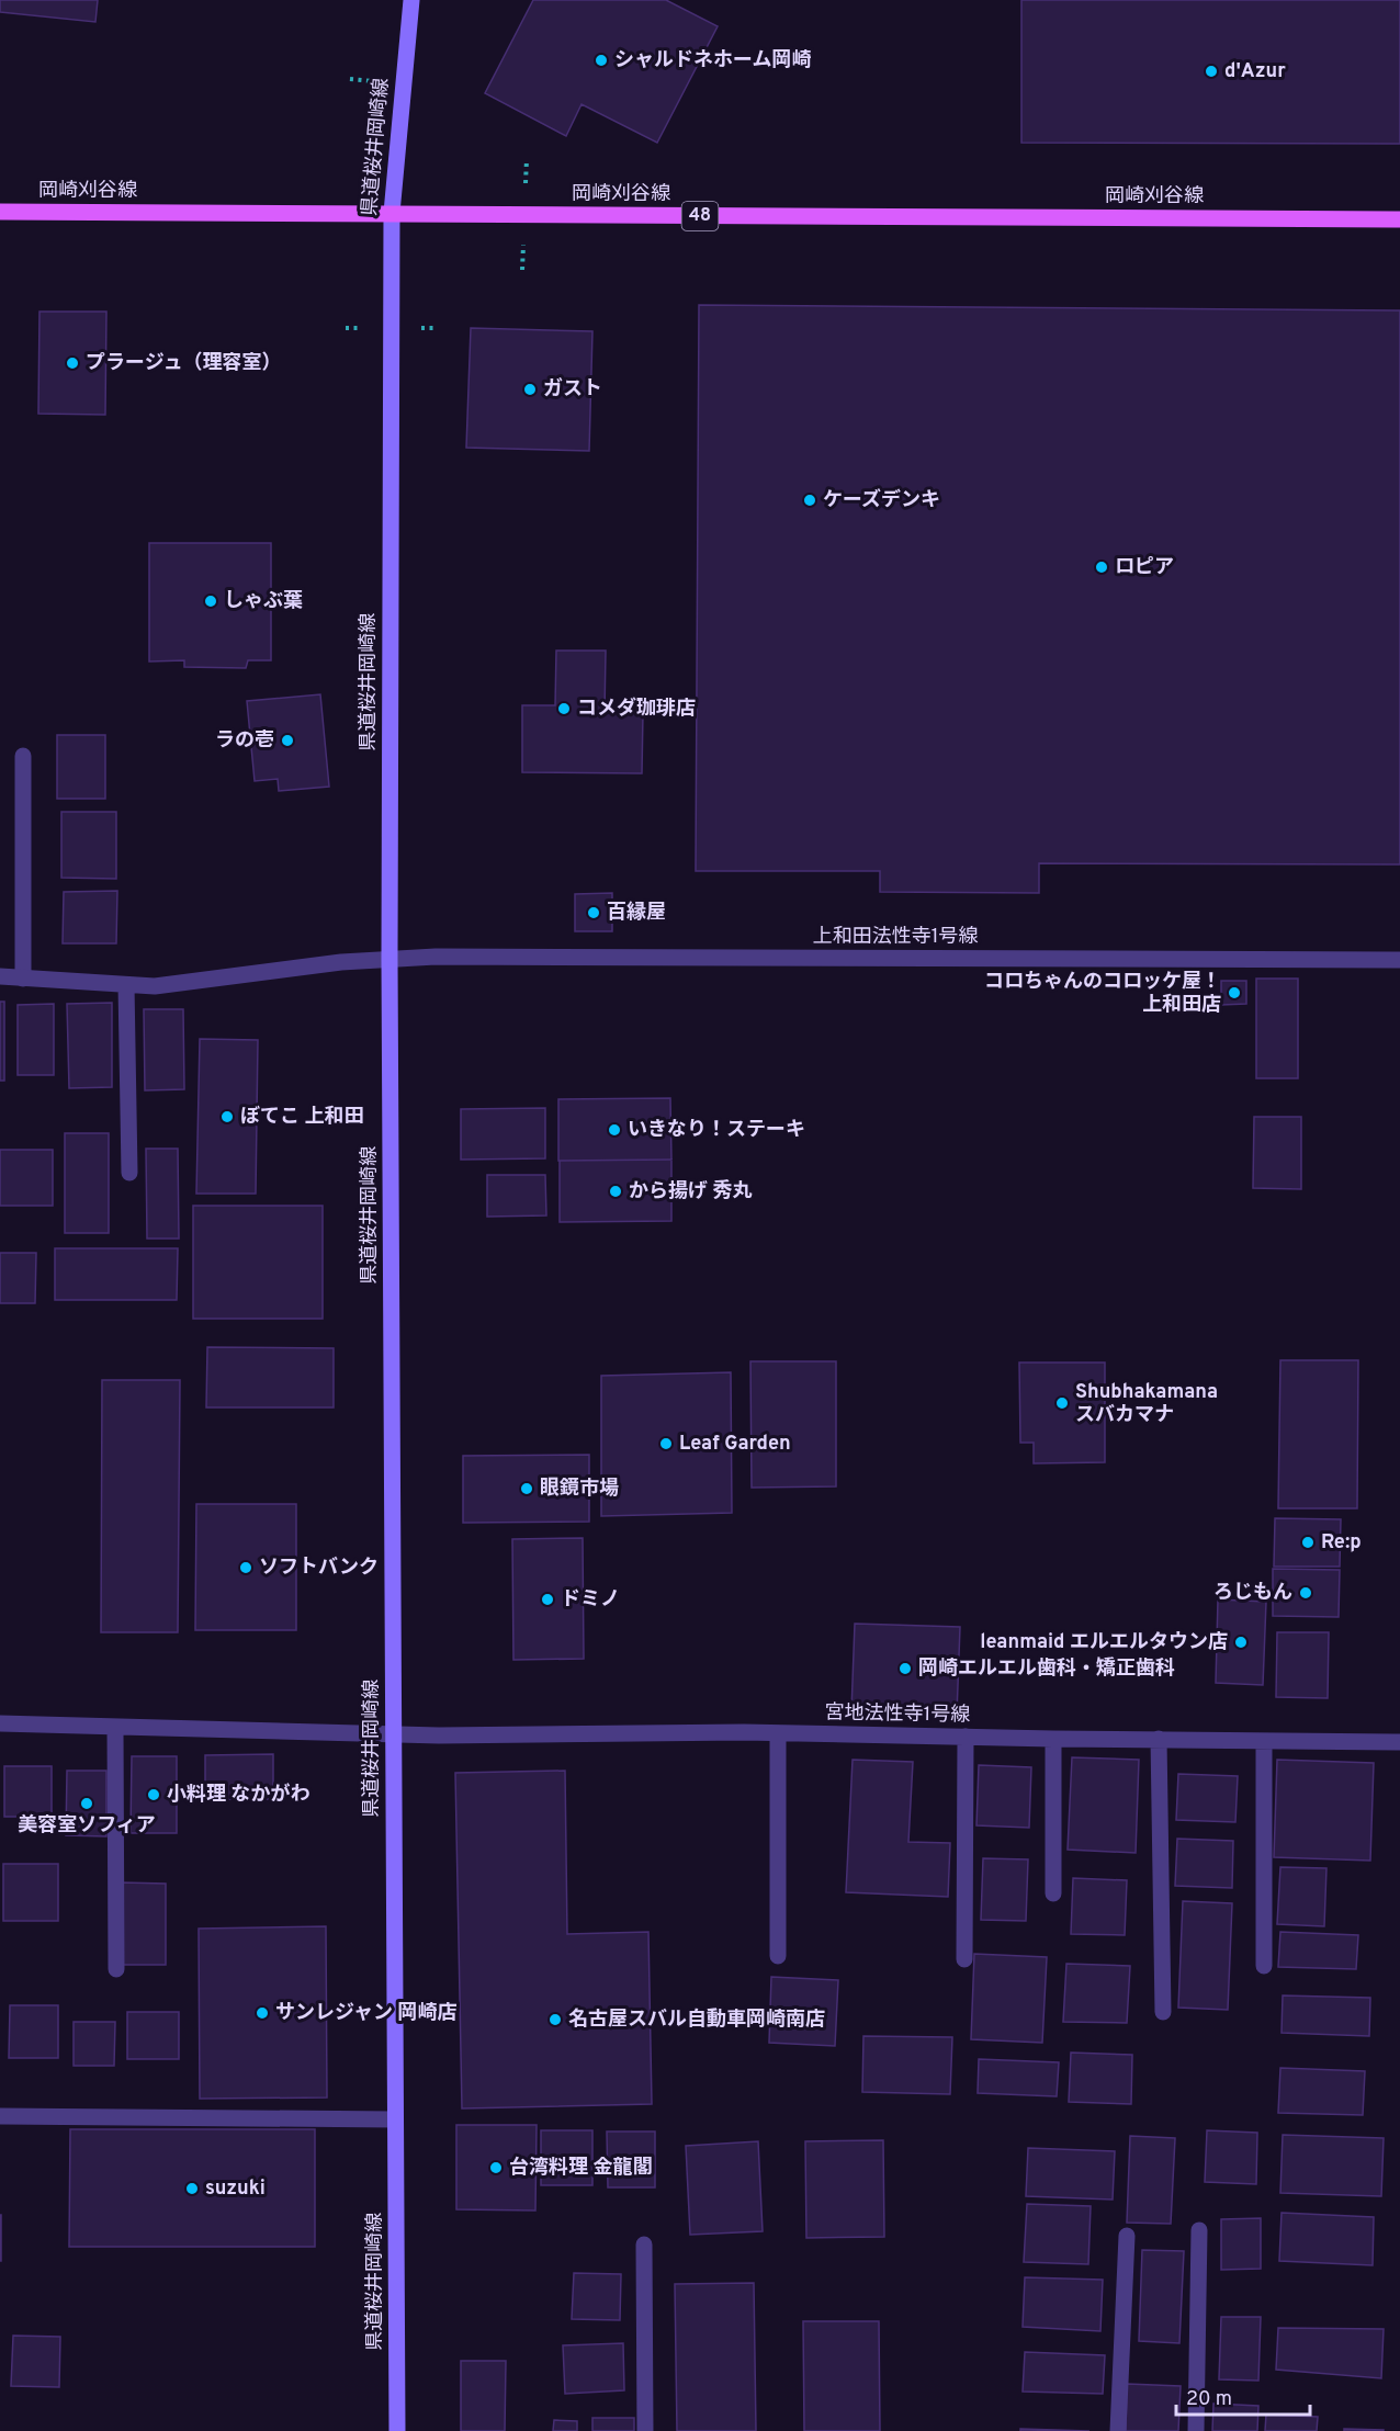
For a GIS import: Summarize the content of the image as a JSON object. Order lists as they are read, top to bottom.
{
  "streets": {
    "main road": ["県道桜井岡崎線", "岡崎刈谷線", "48"],
    "street": ["上和田法性寺1号線", "宮地法性寺1号線"]
  },
  "crossings": [
    ["県道桜井岡崎線", "岡崎刈谷線"],
    ["県道桜井岡崎線", "上和田法性寺1号線"],
    ["県道桜井岡崎線", "宮地法性寺1号線"]
  ],
  "places": [
    "シャルドネホーム岡崎",
    "d'Azur",
    "プラージュ（理容室）",
    "ガスト",
    "ケーズデンキ",
    "ロピア",
    "しゃぶ葉",
    "コメダ珈琲店",
    "ラの壱",
    "百縁屋",
    "コロちゃんのコロッケ屋！ 上和田店",
    "ぼてこ 上和田",
    "いきなり！ステーキ",
    "から揚げ 秀丸",
    "Shubhakamana スバカマナ",
    "Leaf Garden",
    "眼鏡市場",
    "Re:p",
    "ソフトバンク",
    "ろじもん",
    "ドミノ",
    "leanmaid エルエルタウン店",
    "岡崎エルエル歯科・矯正歯科",
    "小料理 なかがわ",
    "美容室ソフィア",
    "サンレジャン 岡崎店",
    "名古屋スバル自動車岡崎南店",
    "台湾料理 金龍閣",
    "suzuki"
  ],
  "scale_bar": "20 m"
}
